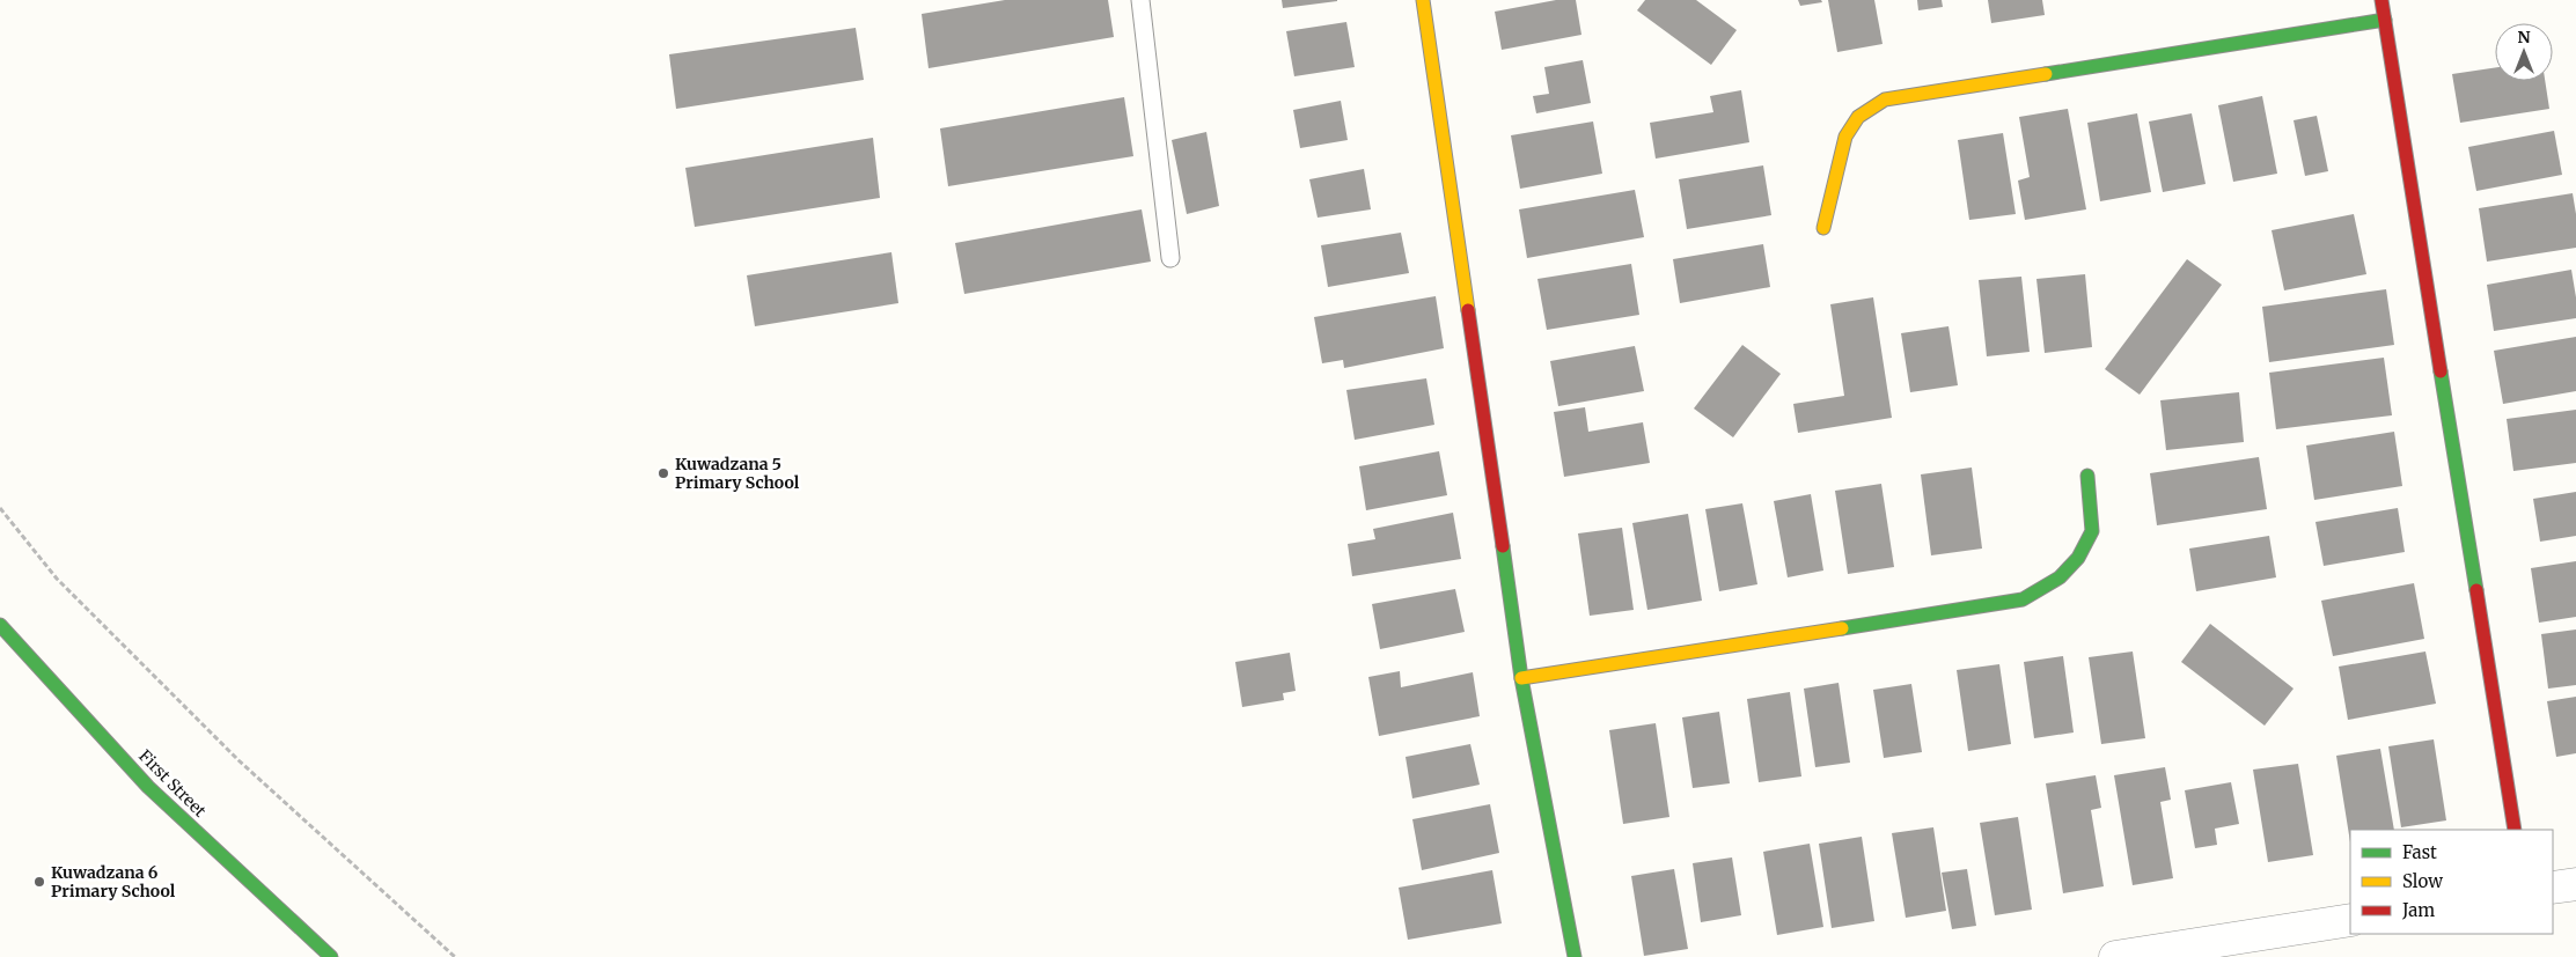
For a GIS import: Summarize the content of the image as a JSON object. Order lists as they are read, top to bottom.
{
  "streets": {
    "street": ["First Street"]
  },
  "places": ["Kuwadzana 5 Primary School", "Kuwadzana 6 Primary School"],
  "legend": ["Fast", "Slow", "Jam"],
  "north": "top"
}
